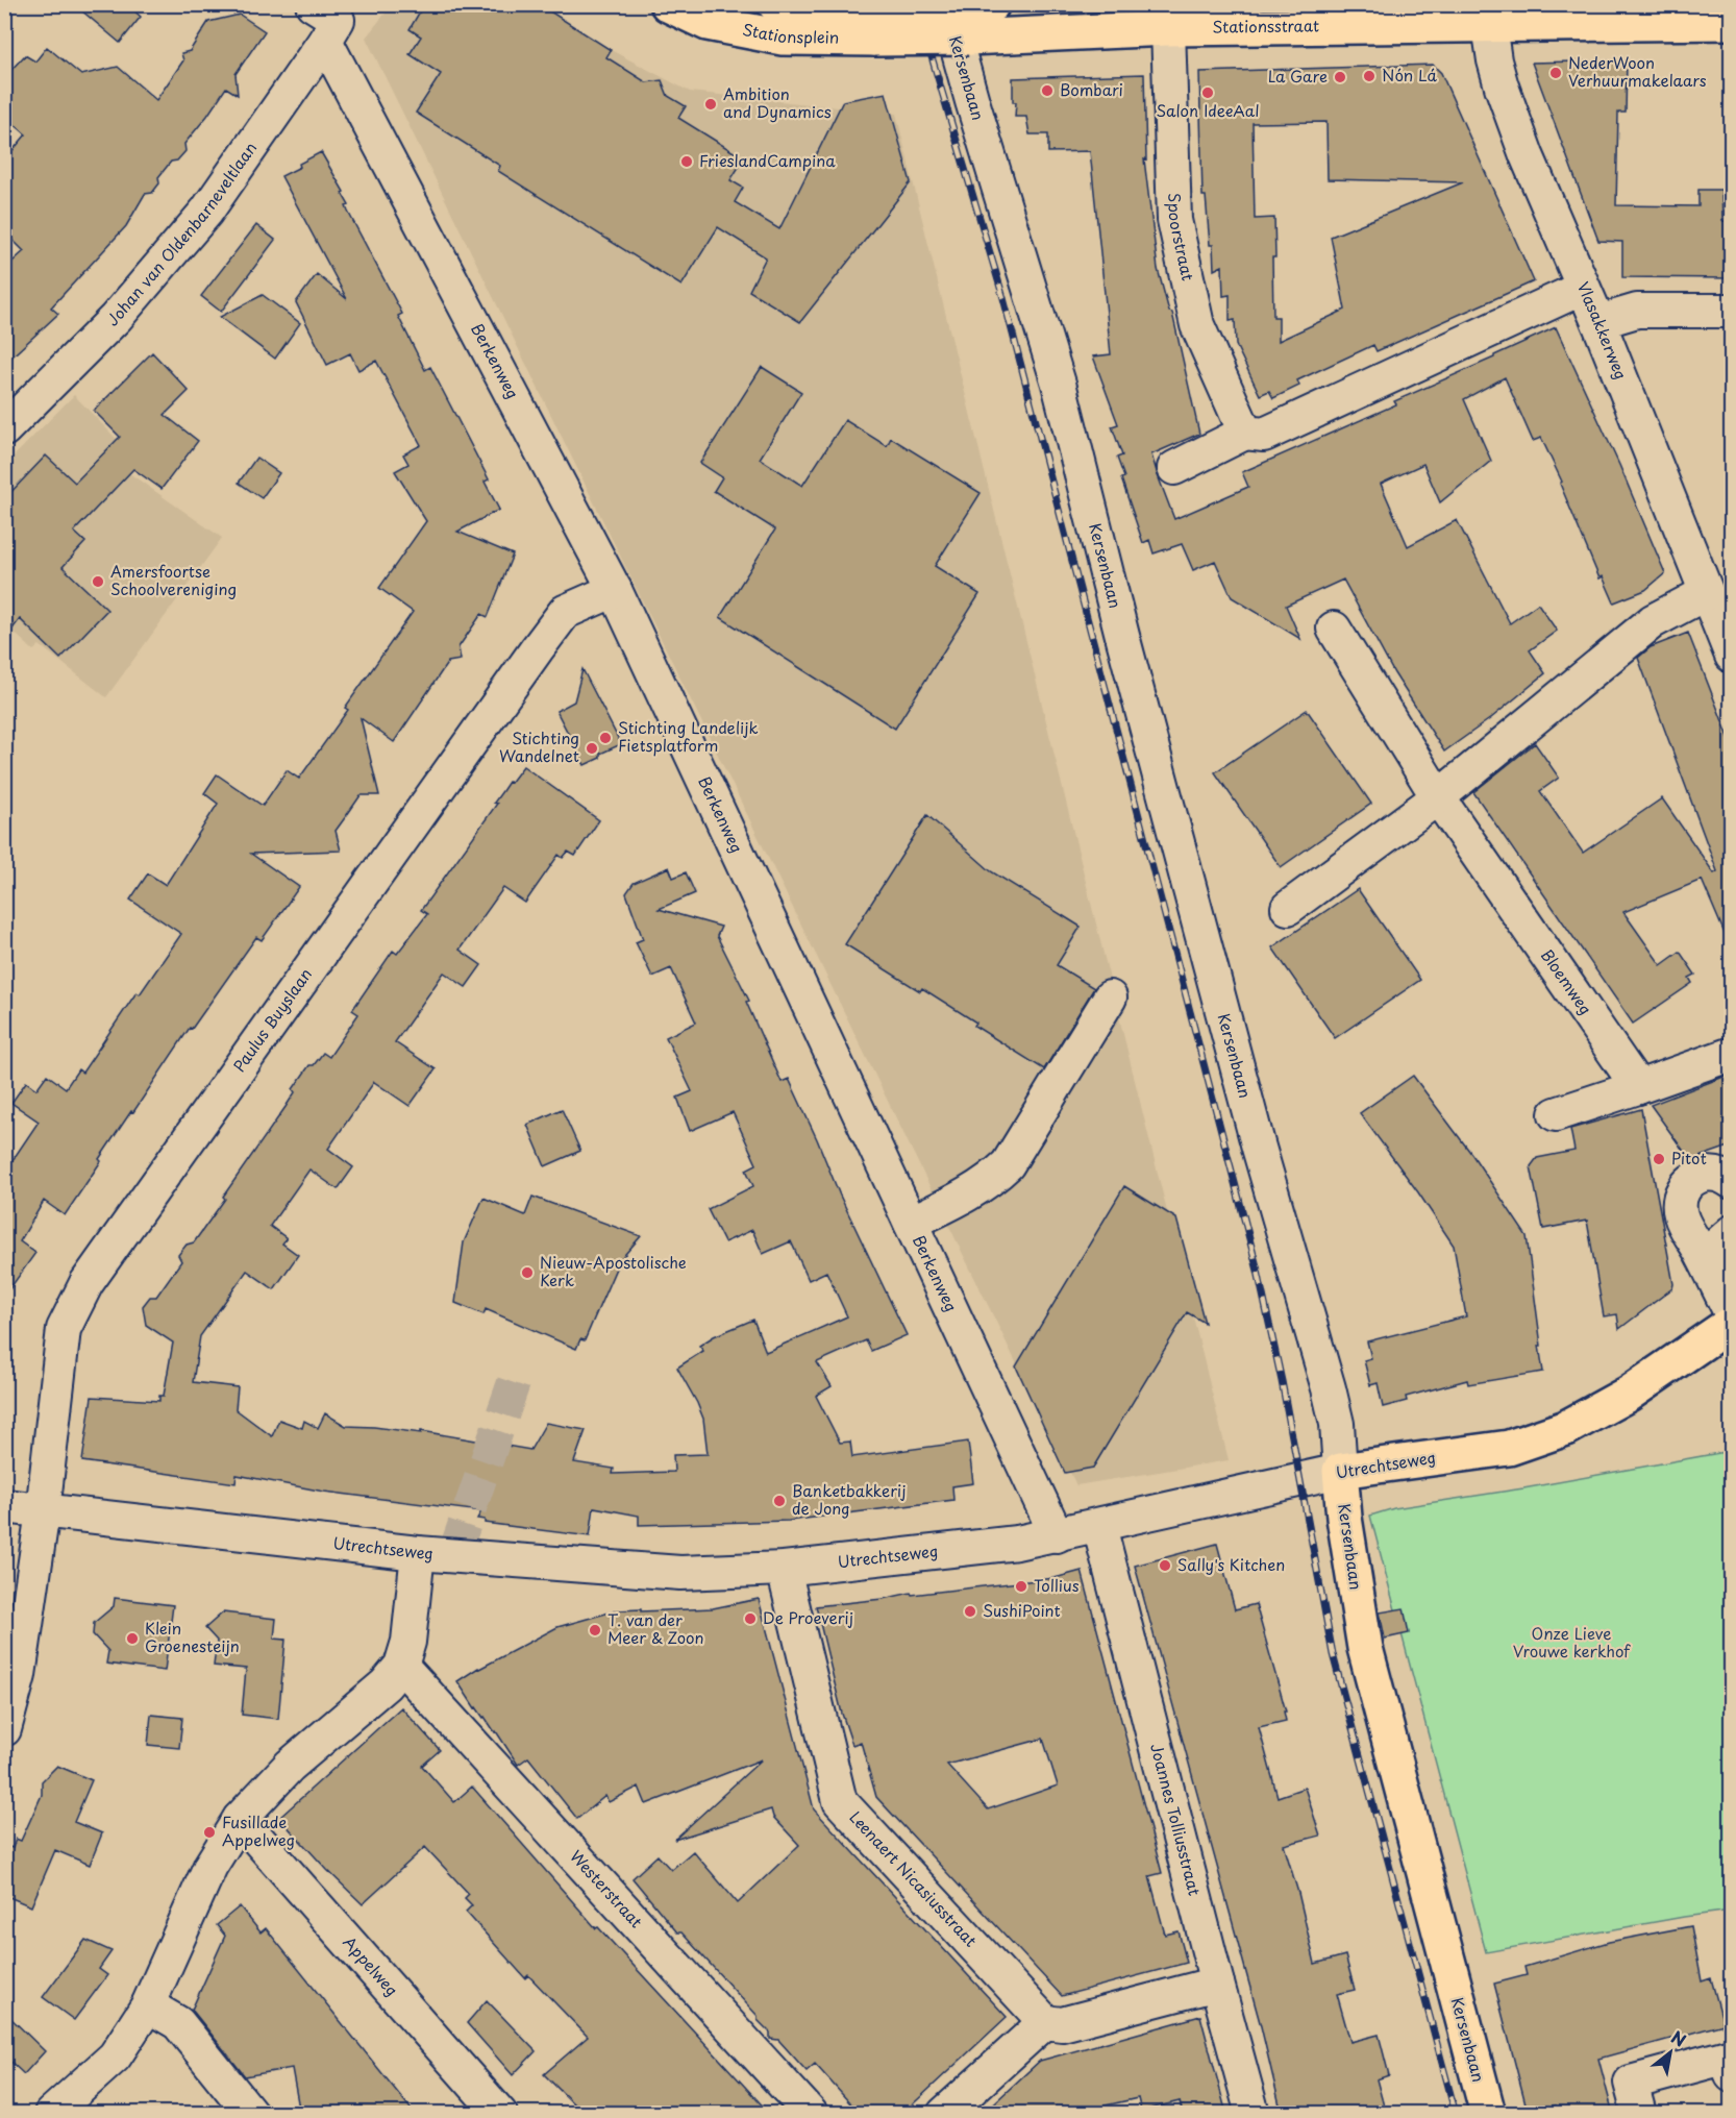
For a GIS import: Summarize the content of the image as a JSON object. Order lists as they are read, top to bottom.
{
  "streets": {
    "main road": [
      "Stationsstraat",
      "Stationsplein",
      "Kersenbaan",
      "Utrechtseweg"
    ],
    "street": [
      "Johan van Oldenbarneveltlaan",
      "Spoorstraat",
      "Vlasakkerweg",
      "Berkenweg",
      "Bloemweg",
      "Paulus Buyslaan",
      "Joannes Tolliusstraat",
      "Leenaert Nicasiusstraat",
      "Westerstraat",
      "Appelweg"
    ]
  },
  "crossings": [
    ["Stationsstraat", "Stationsplein"],
    ["Stationsstraat", "Kersenbaan"],
    ["Stationsstraat", "Spoorstraat"],
    ["Stationsstraat", "Vlasakkerweg"],
    ["Kersenbaan", "Utrechtseweg"],
    ["Johan van Oldenbarneveltlaan", "Berkenweg"],
    ["Berkenweg", "Paulus Buyslaan"],
    ["Berkenweg", "Utrechtseweg"],
    ["Paulus Buyslaan", "Utrechtseweg"],
    ["Utrechtseweg", "Joannes Tolliusstraat"],
    ["Utrechtseweg", "Leenaert Nicasiusstraat"]
  ],
  "parks": ["Onze Lieve Vrouwe kerkhof"],
  "places": [
    "NederWoon Verhuurmakelaars",
    "Nón Lá",
    "La Gare",
    "Bombari",
    "Salon IdeeAal",
    "Ambition and Dynamics",
    "FrieslandCampina",
    "Amersfoortse Schoolvereniging",
    "Stichting Landelijk Fietsplatform",
    "Stichting Wandelnet",
    "Pitot",
    "Nieuw-Apostolische Kerk",
    "Banketbakkerij de Jong",
    "Sally's Kitchen",
    "Tollius",
    "SushiPoint",
    "De Proeverij",
    "T. van der Meer & Zoon",
    "Klein Groenesteijn",
    "Fusillade Appelweg"
  ],
  "north": "top right"
}
